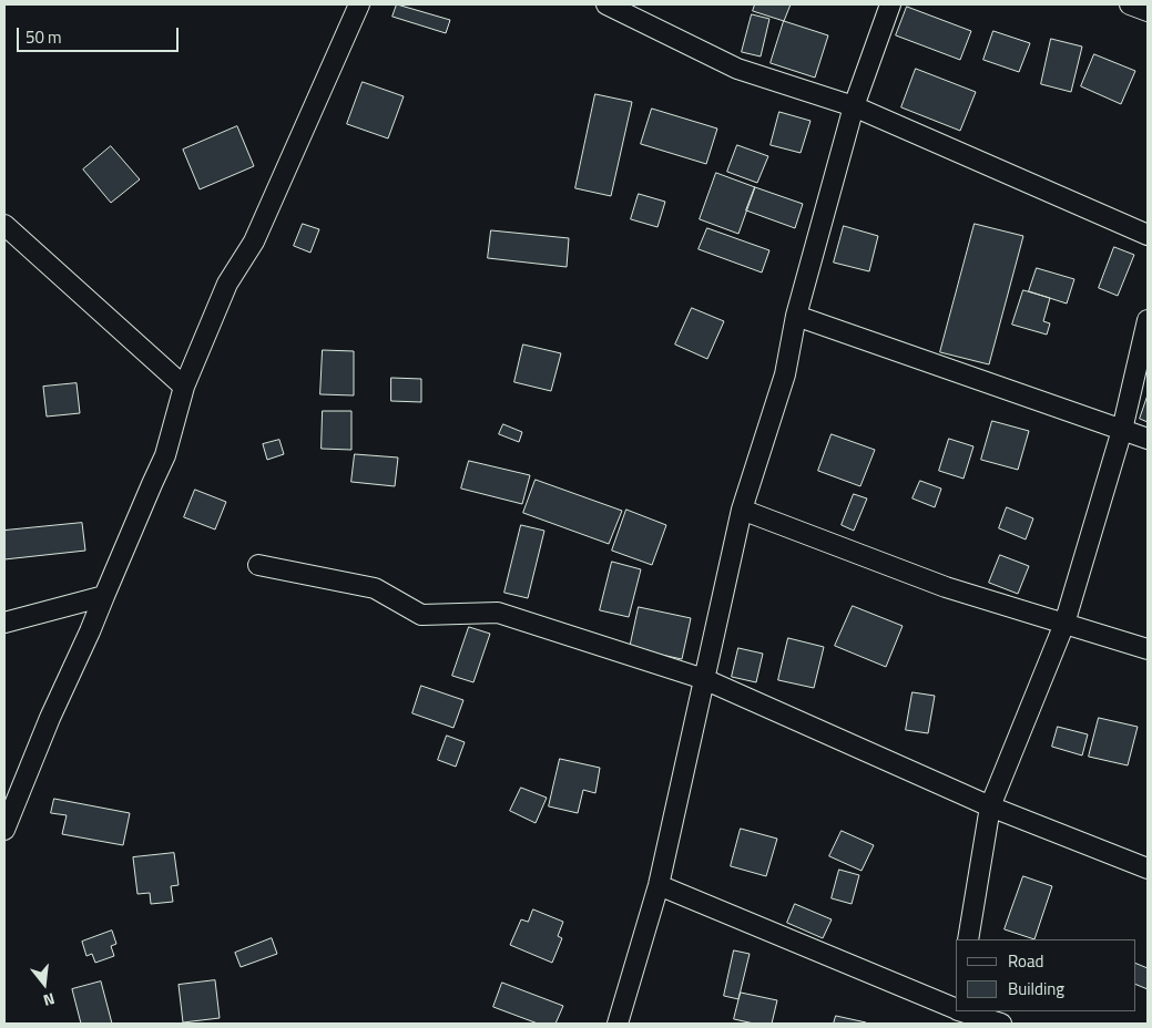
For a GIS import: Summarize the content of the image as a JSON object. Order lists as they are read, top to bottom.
{
  "legend": ["Road", "Building"],
  "scale_bar": "50 m",
  "north": "bottom"
}
